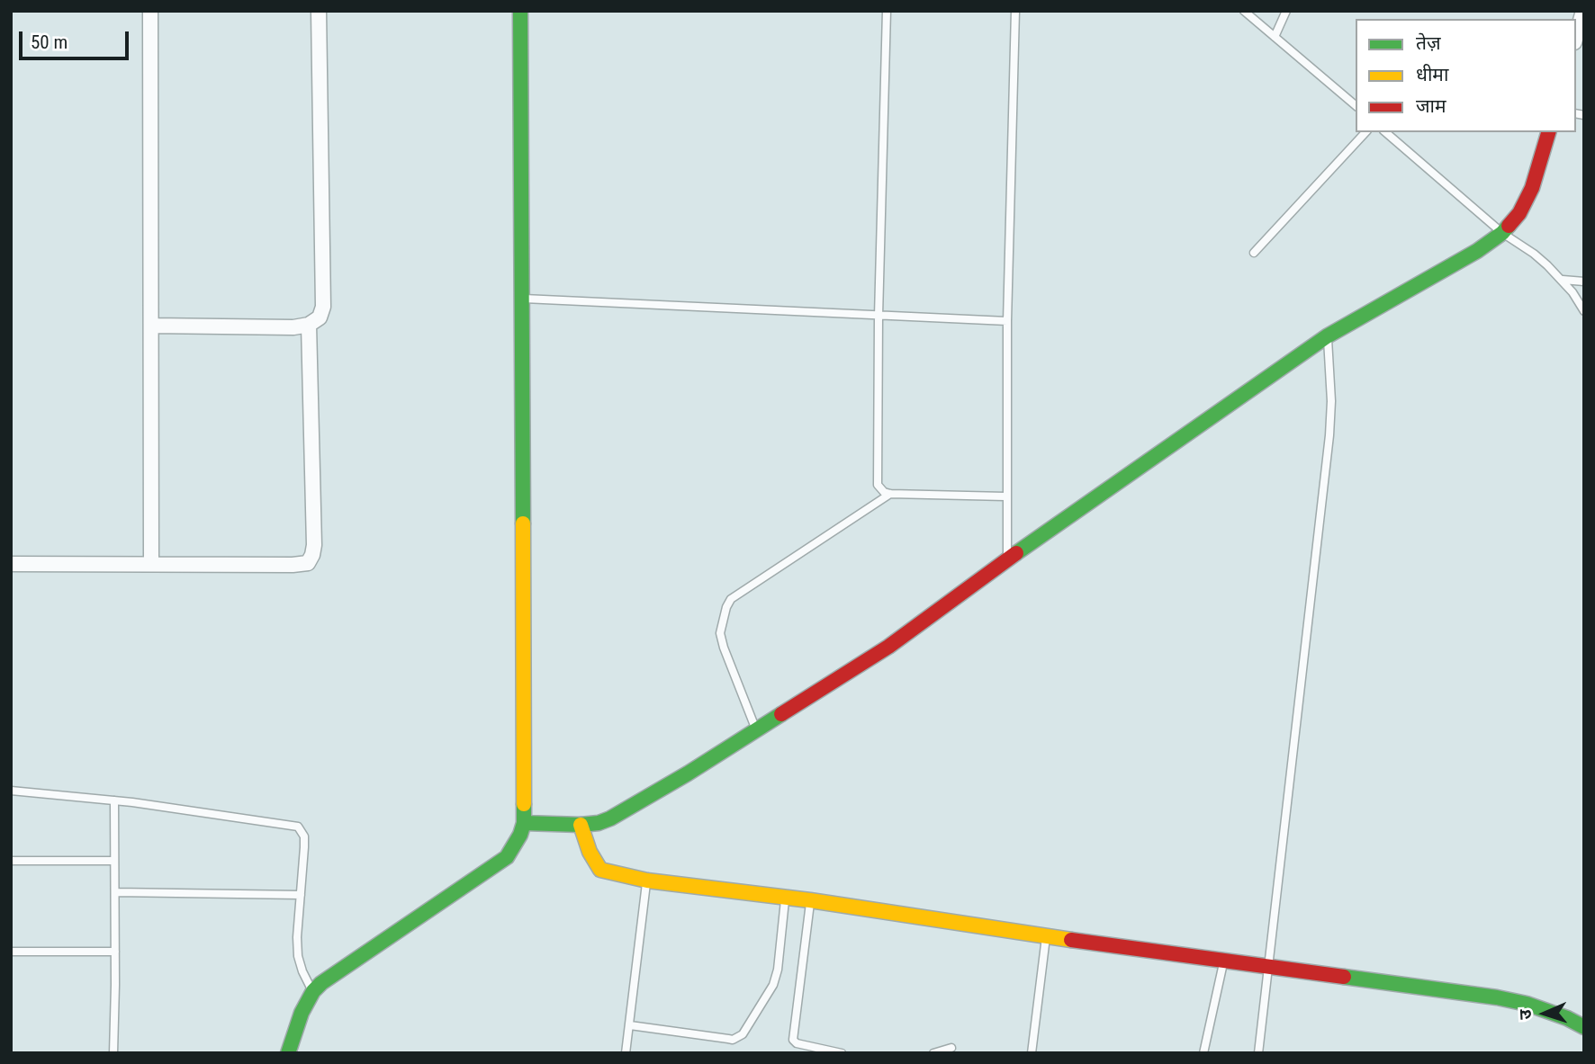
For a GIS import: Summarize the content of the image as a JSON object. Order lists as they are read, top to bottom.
{
  "legend": ["तेज़", "धीमा", "जाम"],
  "scale_bar": "50 m",
  "north": "left"
}
